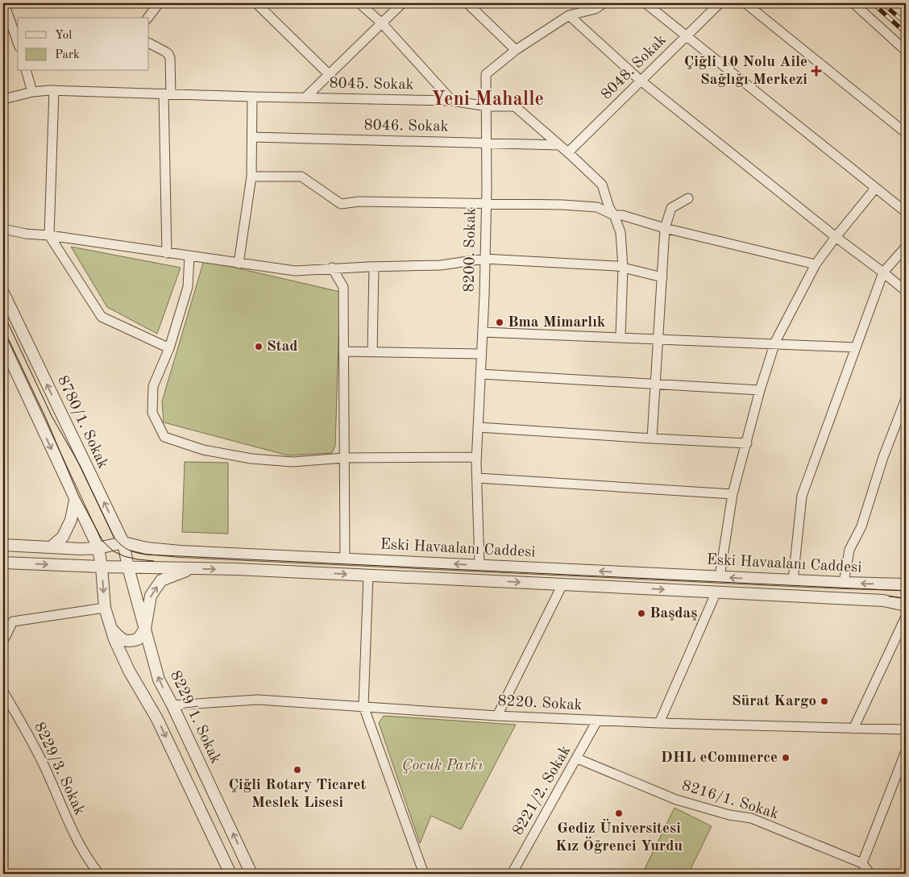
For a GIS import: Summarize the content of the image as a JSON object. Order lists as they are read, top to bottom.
{
  "streets": {
    "street": [
      "8048. Sokak",
      "8045. Sokak",
      "8046. Sokak",
      "8200. Sokak",
      "8780/1. Sokak",
      "Eski Havaalanı Caddesi",
      "8220. Sokak",
      "8229/1. Sokak",
      "8229/3. Sokak",
      "8221/2. Sokak",
      "8216/1. Sokak"
    ]
  },
  "crossings": [
    ["8048. Sokak", "8045. Sokak"],
    ["8045. Sokak", "8046. Sokak"],
    ["8045. Sokak", "8200. Sokak"],
    ["8046. Sokak", "8200. Sokak"],
    ["8200. Sokak", "Eski Havaalanı Caddesi"],
    ["8780/1. Sokak", "Eski Havaalanı Caddesi"],
    ["8780/1. Sokak", "8229/1. Sokak"],
    ["Eski Havaalanı Caddesi", "8229/1. Sokak"],
    ["8220. Sokak", "8229/1. Sokak"],
    ["8220. Sokak", "8221/2. Sokak"],
    ["8221/2. Sokak", "8216/1. Sokak"]
  ],
  "districts": ["Yeni Mahalle"],
  "parks": ["Çocuk Parkı"],
  "places": {
    "health": ["Çiğli 10 Nolu Aile Sağlığı Merkezi"],
    "other": [
      "Bma Mimarlık",
      "Stad",
      "Başdaş",
      "Sürat Kargo",
      "DHL eCommerce",
      "Çiğli Rotary Ticaret Meslek Lisesi",
      "Gediz Üniversitesi Kız Öğrenci Yurdu"
    ]
  },
  "legend": ["Yol", "Park"]
}
